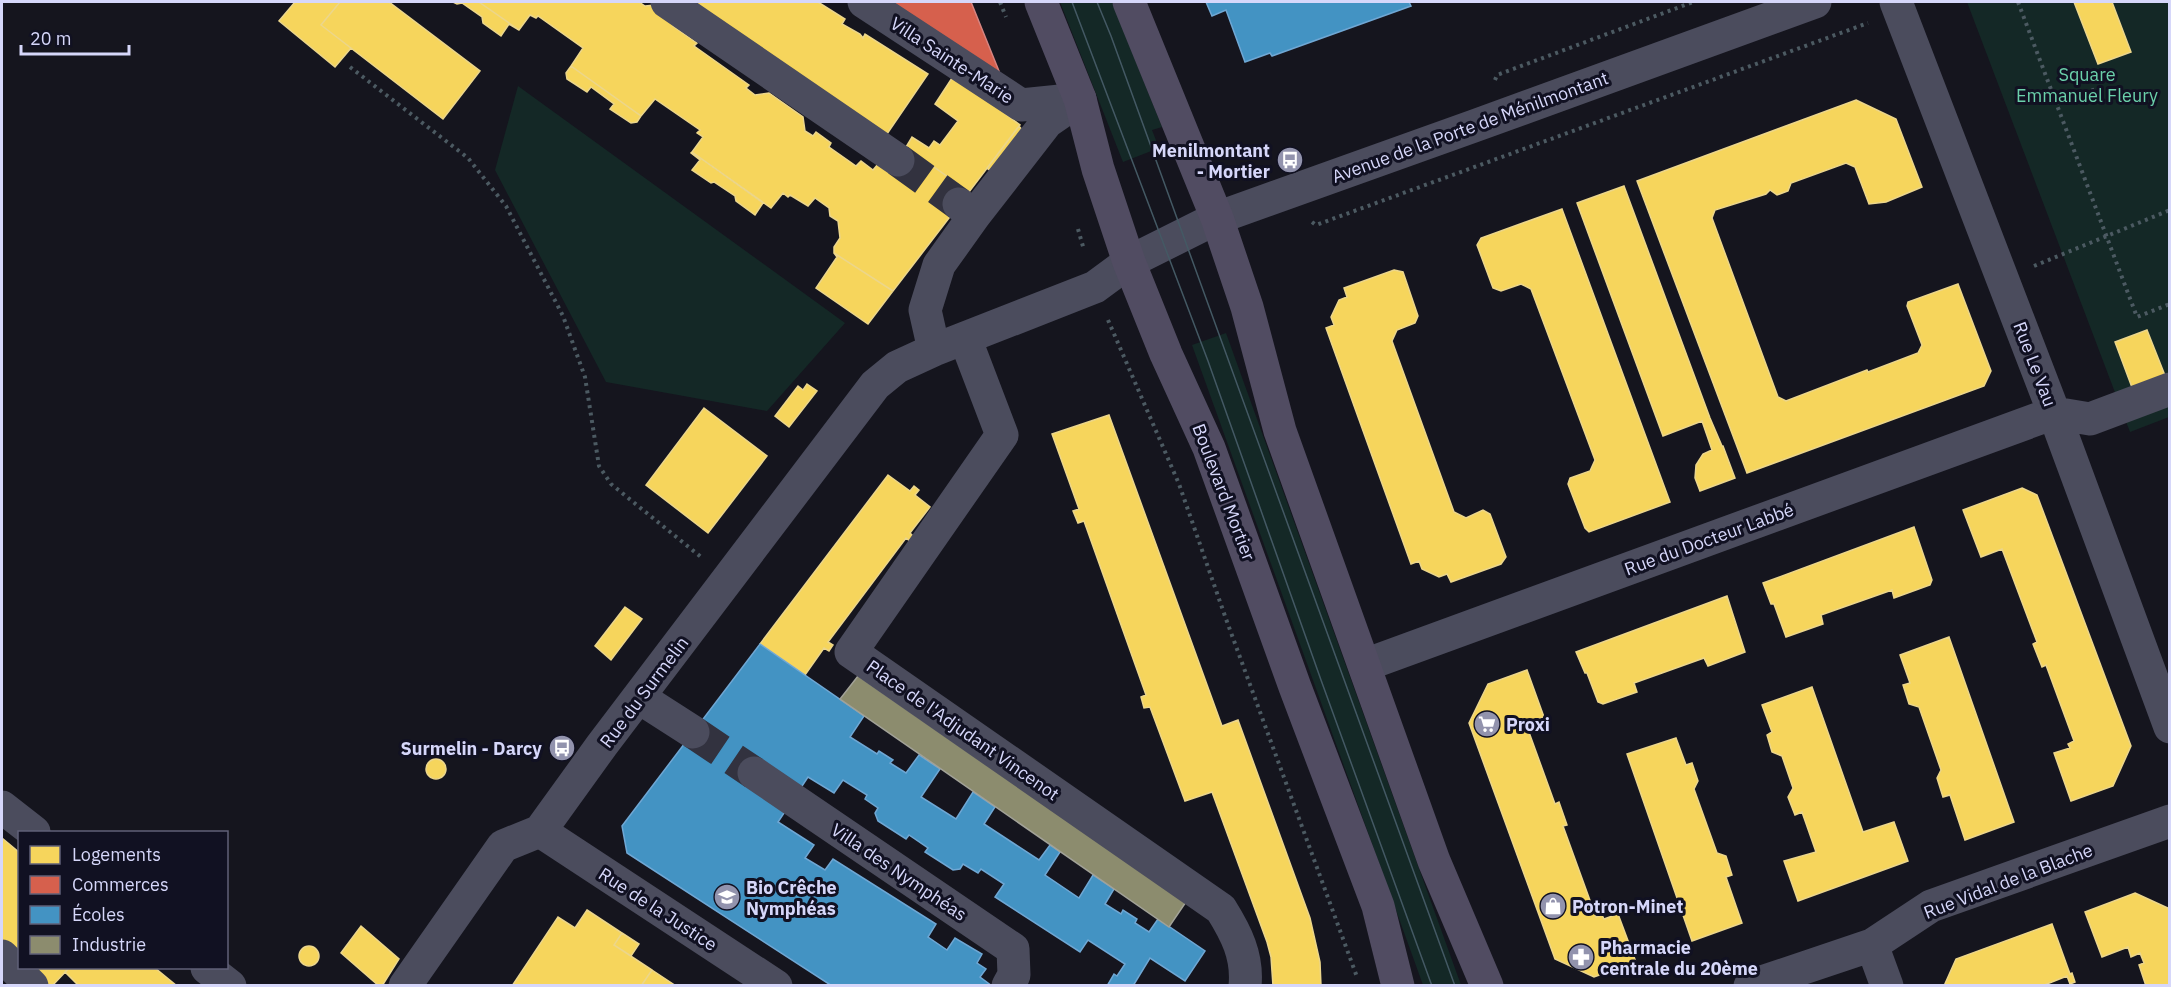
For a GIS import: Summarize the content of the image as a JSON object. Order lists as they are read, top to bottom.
{
  "streets": {
    "main road": ["Boulevard Mortier"],
    "street": [
      "Villa Sainte-Marie",
      "Avenue de la Porte de Ménilmontant",
      "Rue Le Vau",
      "Rue du Docteur Labbé",
      "Rue du Surmelin",
      "Place de l'Adjudant Vincenot",
      "Villa des Nymphéas",
      "Rue Vidal de la Blache",
      "Rue de la Justice"
    ]
  },
  "crossings": [
    ["Villa Sainte-Marie", "Boulevard Mortier"],
    ["Avenue de la Porte de Ménilmontant", "Boulevard Mortier"],
    ["Rue Le Vau", "Rue du Docteur Labbé"],
    ["Rue du Surmelin", "Rue de la Justice"]
  ],
  "parks": ["Square Emmanuel Fleury"],
  "places": {
    "bus stop": ["Menilmontant - Mortier", "Surmelin - Darcy"],
    "supermarket": ["Proxi"],
    "school or university": ["Bio Crêche Nymphéas"],
    "shop": ["Potron-Minet"],
    "pharmacy": ["Pharmacie centrale du 20ème"]
  },
  "legend": [
    "Logements",
    "Commerces",
    "Écoles",
    "Industrie"
  ],
  "scale_bar": "20 m"
}
